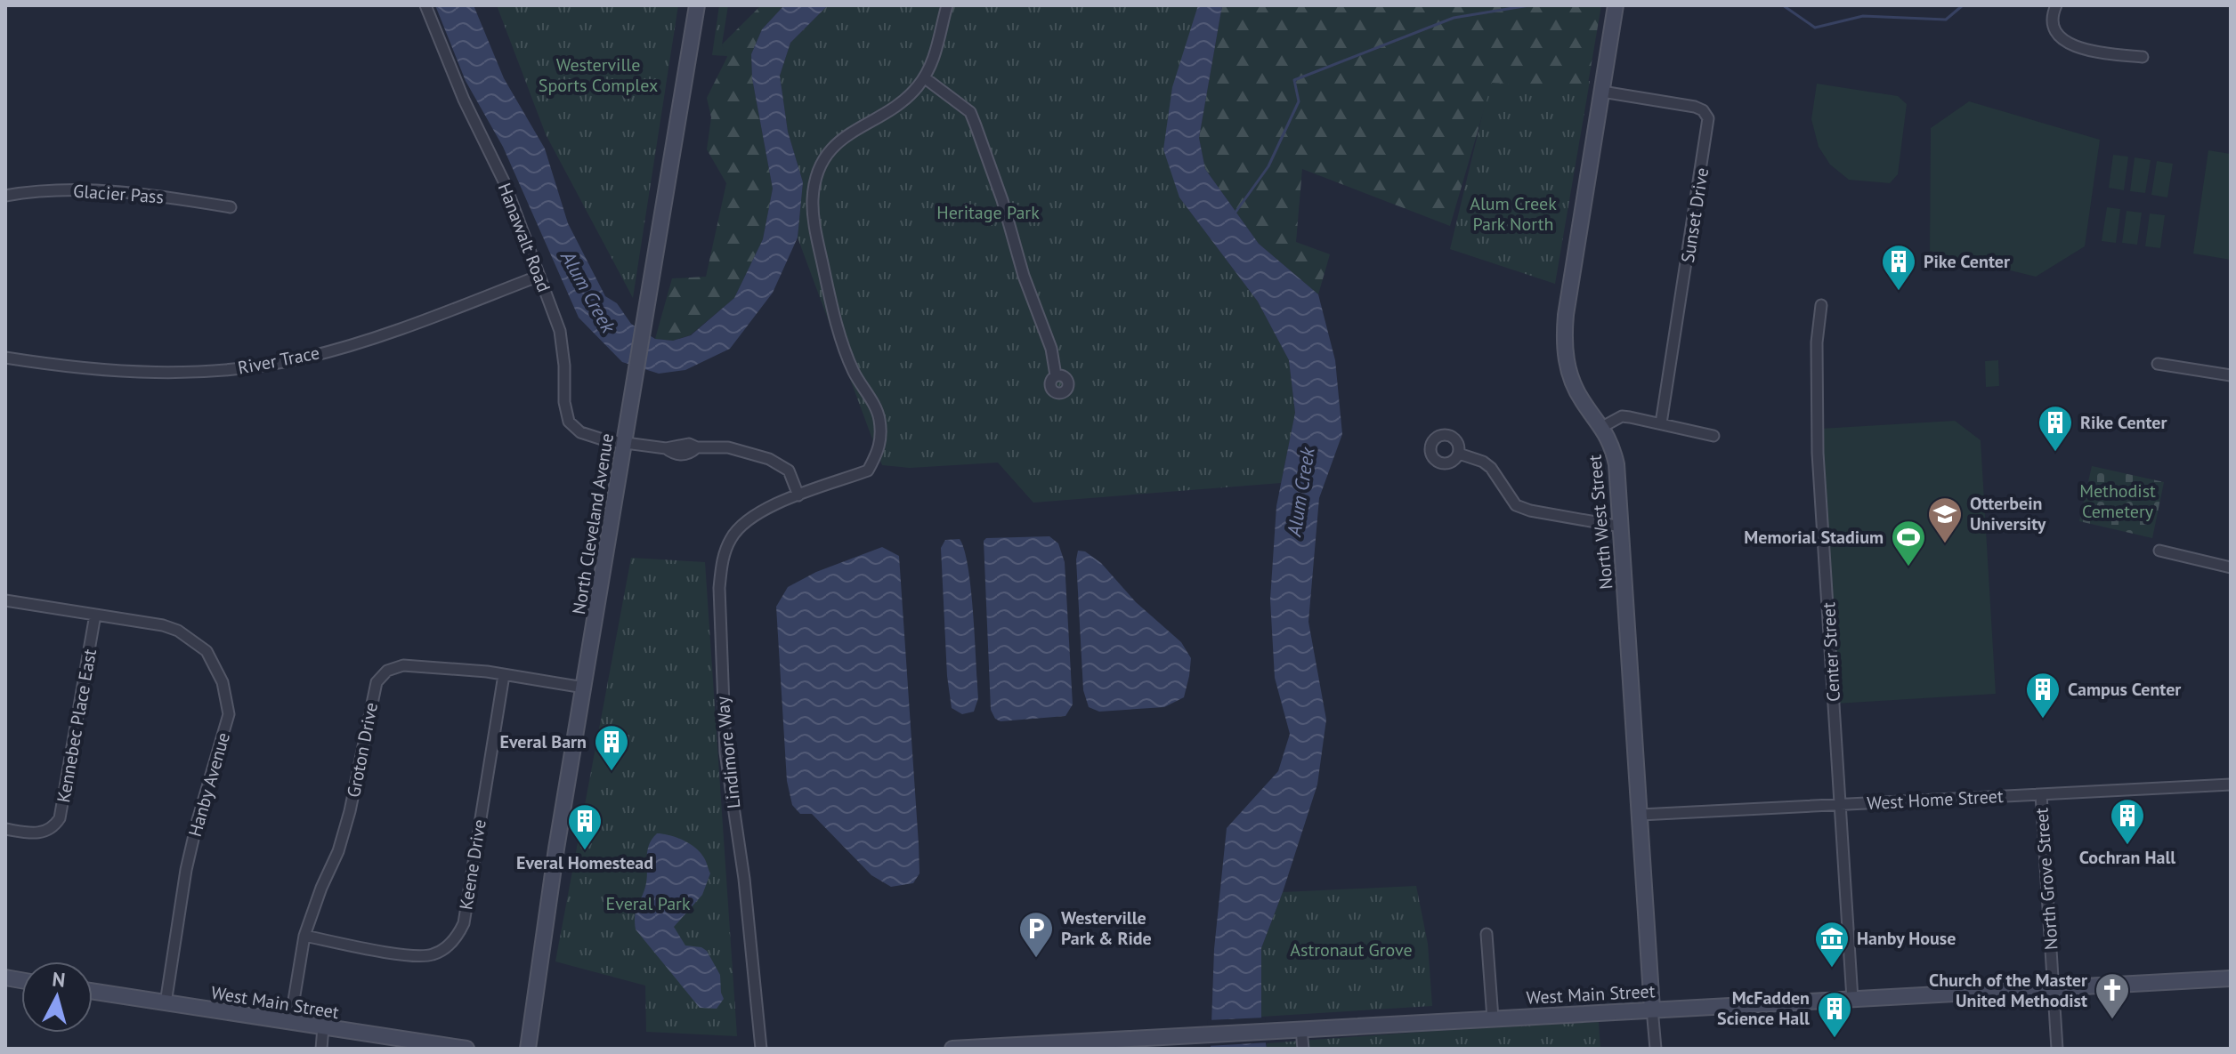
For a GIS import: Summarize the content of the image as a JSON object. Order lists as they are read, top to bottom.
{
  "streets": {
    "main road": ["North West Street", "North Cleveland Avenue", "West Main Street"],
    "street": [
      "Glacier Pass",
      "Sunset Drive",
      "Hanawalt Road",
      "River Trace",
      "Center Street",
      "Kennebec Place East",
      "Groton Drive",
      "Lindimore Way",
      "Hanby Avenue",
      "West Home Street",
      "Keene Drive",
      "North Grove Street"
    ]
  },
  "crossings": [
    ["Sunset Drive", "North West Street"],
    ["Hanawalt Road", "River Trace"],
    ["Hanawalt Road", "North Cleveland Avenue"],
    ["Hanawalt Road", "Lindimore Way"],
    ["North West Street", "West Home Street"],
    ["North West Street", "West Main Street"],
    ["North Cleveland Avenue", "Groton Drive"],
    ["Center Street", "West Home Street"],
    ["Center Street", "West Main Street"],
    ["Kennebec Place East", "Hanby Avenue"],
    ["Groton Drive", "Keene Drive"],
    ["Groton Drive", "West Main Street"],
    ["Hanby Avenue", "West Main Street"],
    ["West Home Street", "North Grove Street"],
    ["North Grove Street", "West Main Street"]
  ],
  "water": ["Alum Creek"],
  "parks": [
    "Westerville Sports Complex",
    "Alum Creek Park North",
    "Heritage Park",
    "Methodist Cemetery",
    "Everal Park",
    "Astronaut Grove"
  ],
  "places": {
    "building": [
      "Pike Center",
      "Rike Center",
      "Campus Center",
      "Everal Barn",
      "Cochran Hall",
      "Everal Homestead",
      "McFadden Science Hall"
    ],
    "school or university": ["Otterbein University"],
    "sports": ["Memorial Stadium"],
    "parking": ["Westerville Park & Ride"],
    "museum": ["Hanby House"],
    "church": ["Church of the Master United Methodist"]
  },
  "north": "top"
}
